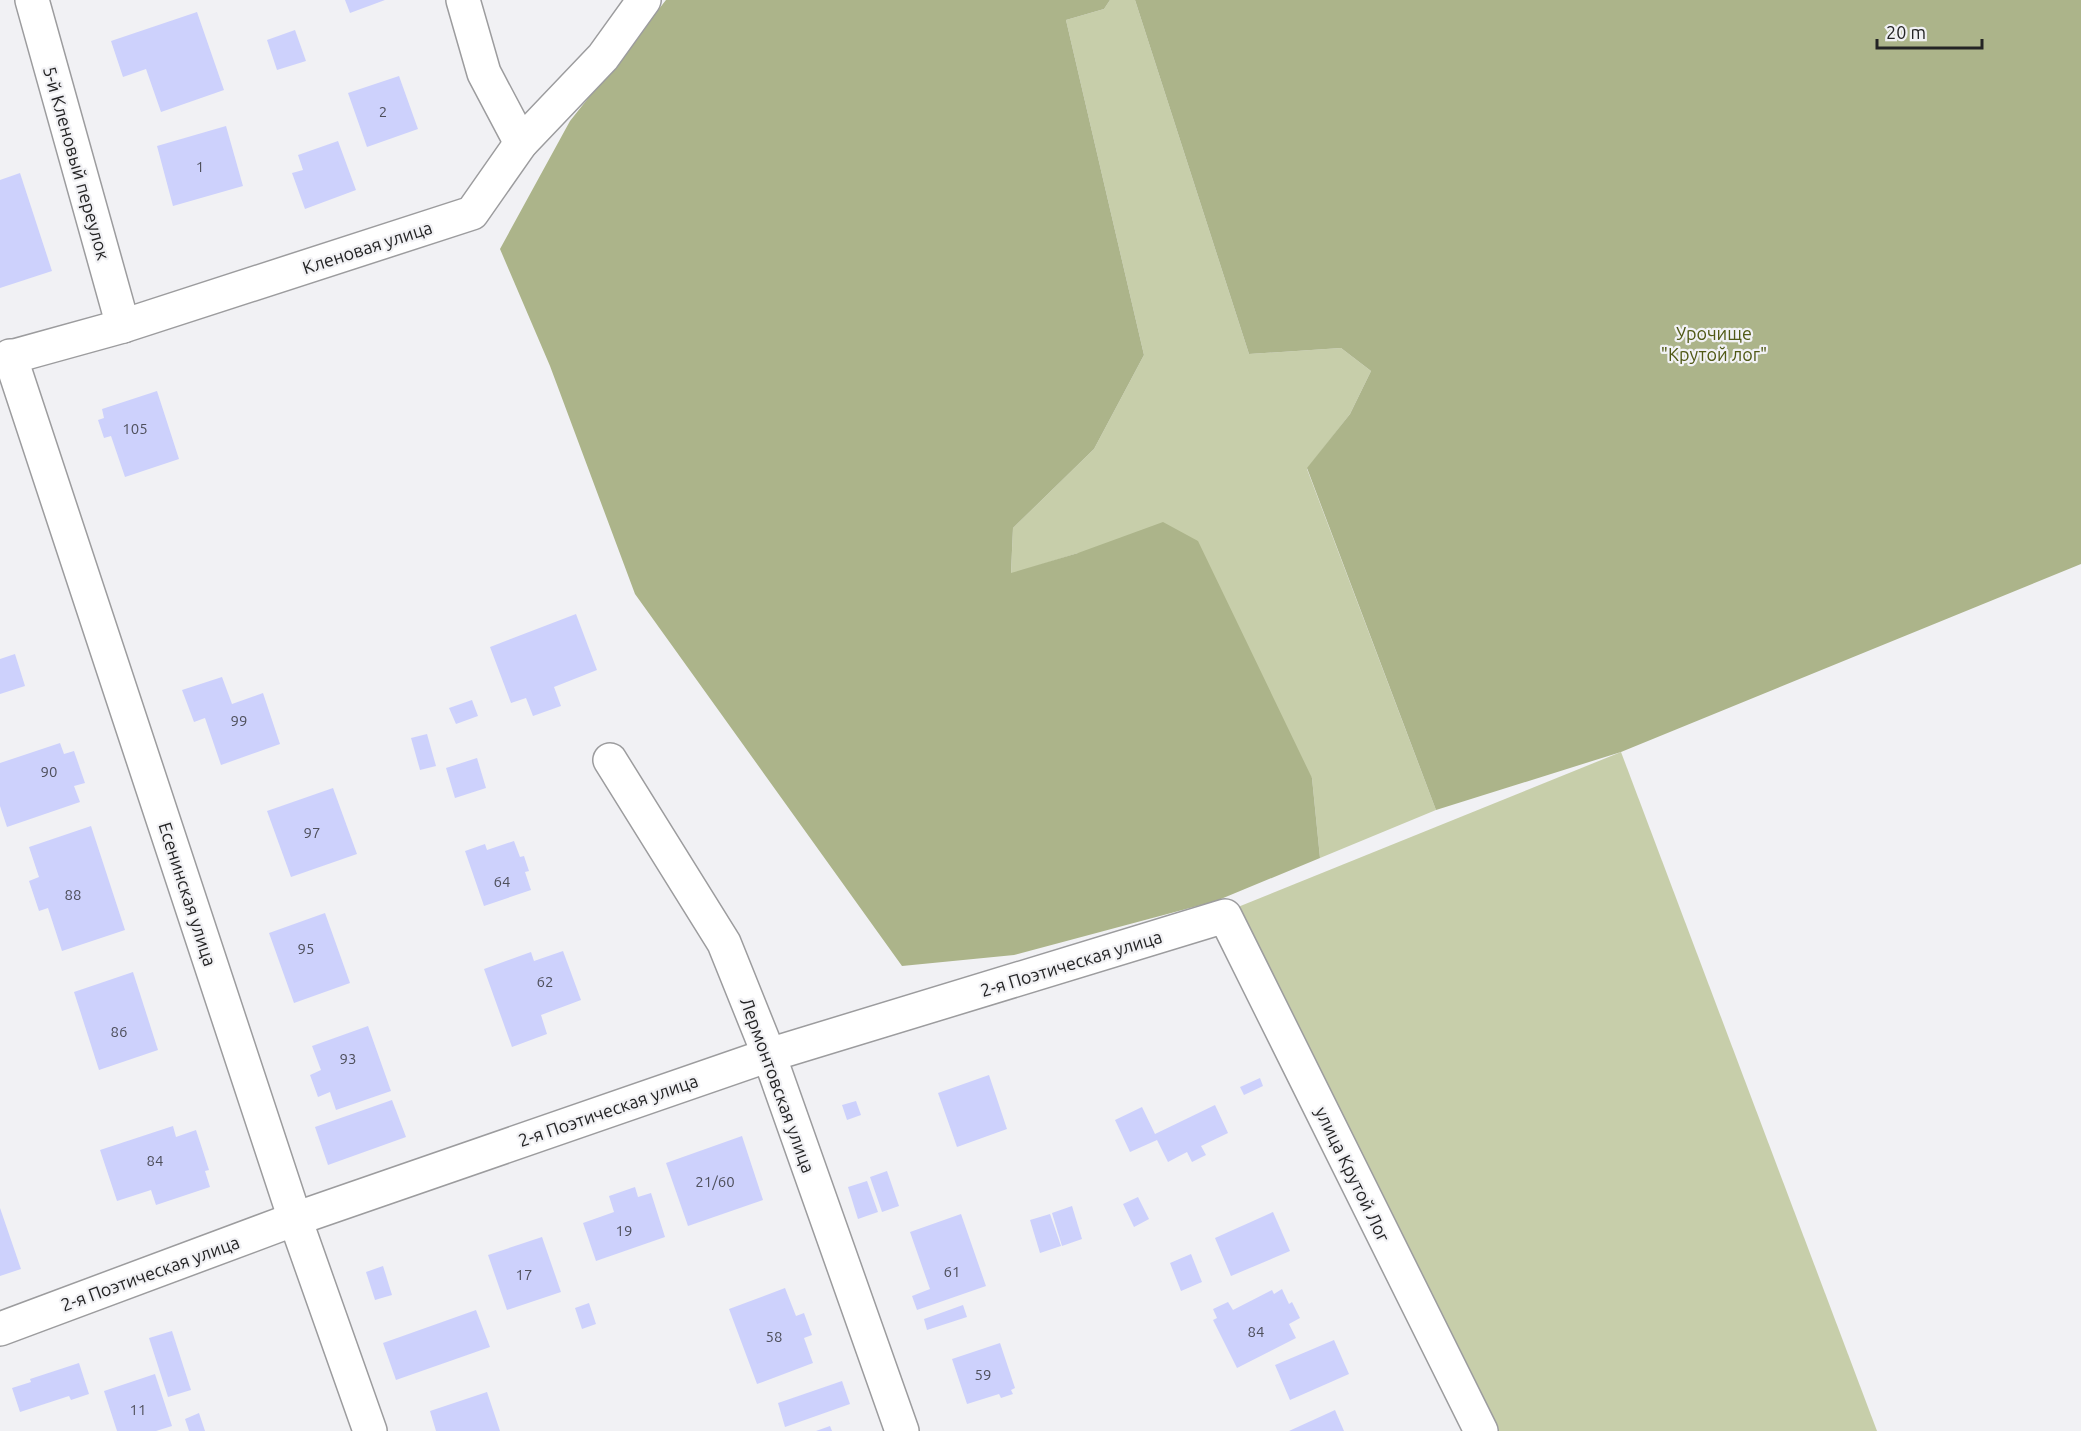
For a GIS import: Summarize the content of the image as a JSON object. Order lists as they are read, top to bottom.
{
  "streets": {
    "street": [
      "5-й Кленовый переулок",
      "Кленовая улица",
      "Есенинская улица",
      "2-я Поэтическая улица",
      "Лермонтовская улица",
      "улица Крутой Лог"
    ]
  },
  "crossings": [
    ["5-й Кленовый переулок", "Кленовая улица"],
    ["Кленовая улица", "Есенинская улица"],
    ["Есенинская улица", "2-я Поэтическая улица"],
    ["2-я Поэтическая улица", "Лермонтовская улица"],
    ["2-я Поэтическая улица", "улица Крутой Лог"]
  ],
  "parks": ["Урочище \"Крутой лог\""],
  "house_numbers": [
    "2",
    "1",
    "105",
    "99",
    "90",
    "97",
    "64",
    "88",
    "95",
    "62",
    "86",
    "93",
    "84",
    "21/60",
    "19",
    "61",
    "17",
    "84",
    "58",
    "59",
    "11"
  ],
  "scale_bar": "20 m"
}
